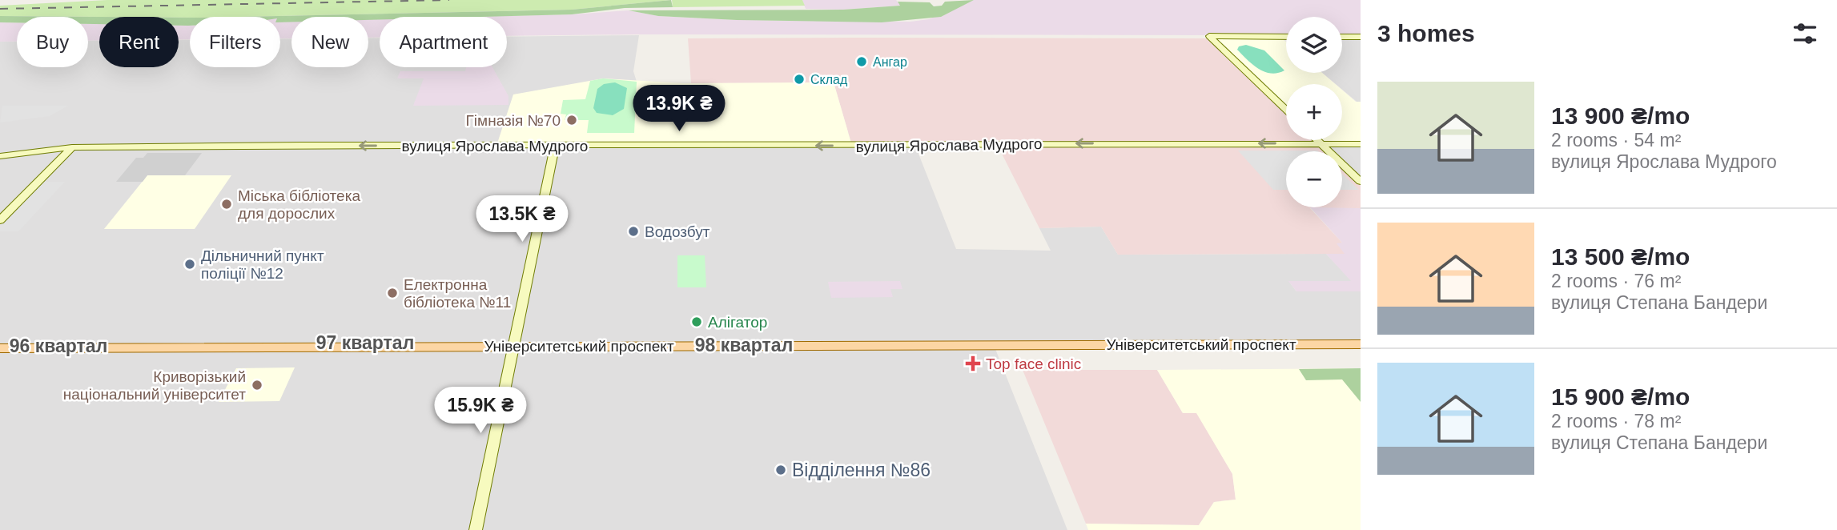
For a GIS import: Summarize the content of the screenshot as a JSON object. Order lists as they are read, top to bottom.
{
  "streets": {
    "main road": ["Університетський проспект"],
    "street": ["вулиця Ярослава Мудрого"]
  },
  "one_way": ["вулиця Ярослава Мудрого"],
  "districts": ["97 квартал", "98 квартал", "96 квартал"],
  "places": {
    "other": [
      "Ангар",
      "Склад",
      "Гімназія №70",
      "Міська бібліотека для дорослих",
      "Водозбут",
      "Дільничний пункт поліції №12",
      "Електронна бібліотека №11",
      "Алігатор",
      "Криворізький національний університет",
      "Відділення №86"
    ],
    "health": ["Top face clinic"]
  },
  "page": {
    "heading": "3 homes",
    "map_buttons": ["+", "−"],
    "chip": [
      "Buy",
      "Rent",
      "Filters",
      "New",
      "Apartment"
    ],
    "list": [
      {
        "name": "13 900 ₴/mo",
        "note": "2 rooms · 54 m² · вулиця Ярослава Мудрого"
      },
      {
        "name": "13 500 ₴/mo",
        "note": "2 rooms · 76 m² · вулиця Степана Бандери"
      },
      {
        "name": "15 900 ₴/mo",
        "note": "2 rooms · 78 m² · вулиця Степана Бандери"
      }
    ],
    "price": ["13.9K ₴", "13.5K ₴", "15.9K ₴"]
  }
}
